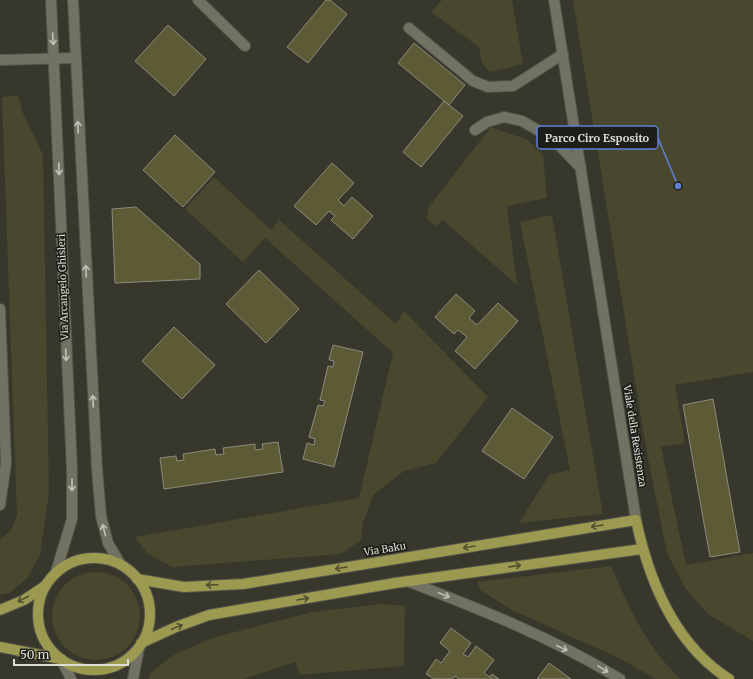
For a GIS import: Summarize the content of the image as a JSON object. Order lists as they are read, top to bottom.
{
  "streets": {
    "main road": ["Viale della Resistenza", "Via Baku"],
    "street": ["Via Arcangelo Ghisleri"]
  },
  "crossings": [
    ["Via Arcangelo Ghisleri", "Via Baku"],
    ["Viale della Resistenza", "Via Baku"]
  ],
  "places": ["Parco Ciro Esposito"],
  "scale_bar": "50 m"
}
